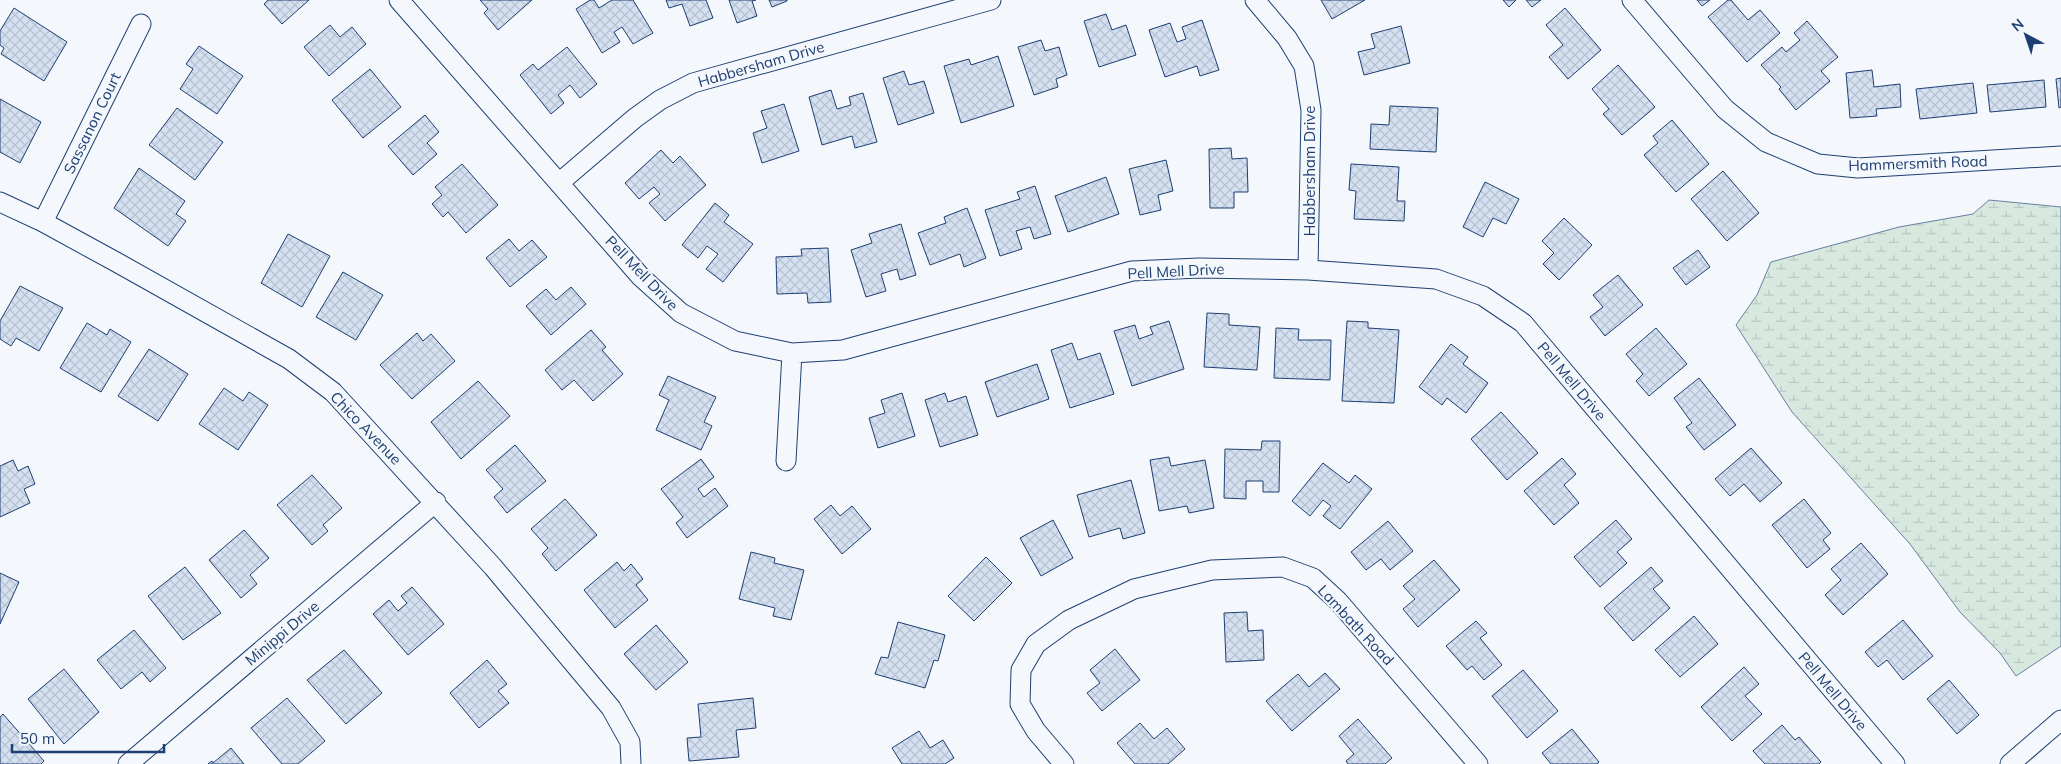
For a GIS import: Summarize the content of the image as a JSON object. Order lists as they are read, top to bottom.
{
  "streets": {
    "street": [
      "Habbersham Drive",
      "Sassanon Court",
      "Hammersmith Road",
      "Pell Mell Drive",
      "Chico Avenue",
      "Lambath Road",
      "Minippi Drive"
    ]
  },
  "crossings": [
    ["Habbersham Drive", "Pell Mell Drive"],
    ["Sassanon Court", "Chico Avenue"],
    ["Chico Avenue", "Minippi Drive"]
  ],
  "scale_bar": "50 m",
  "north": "top left"
}
